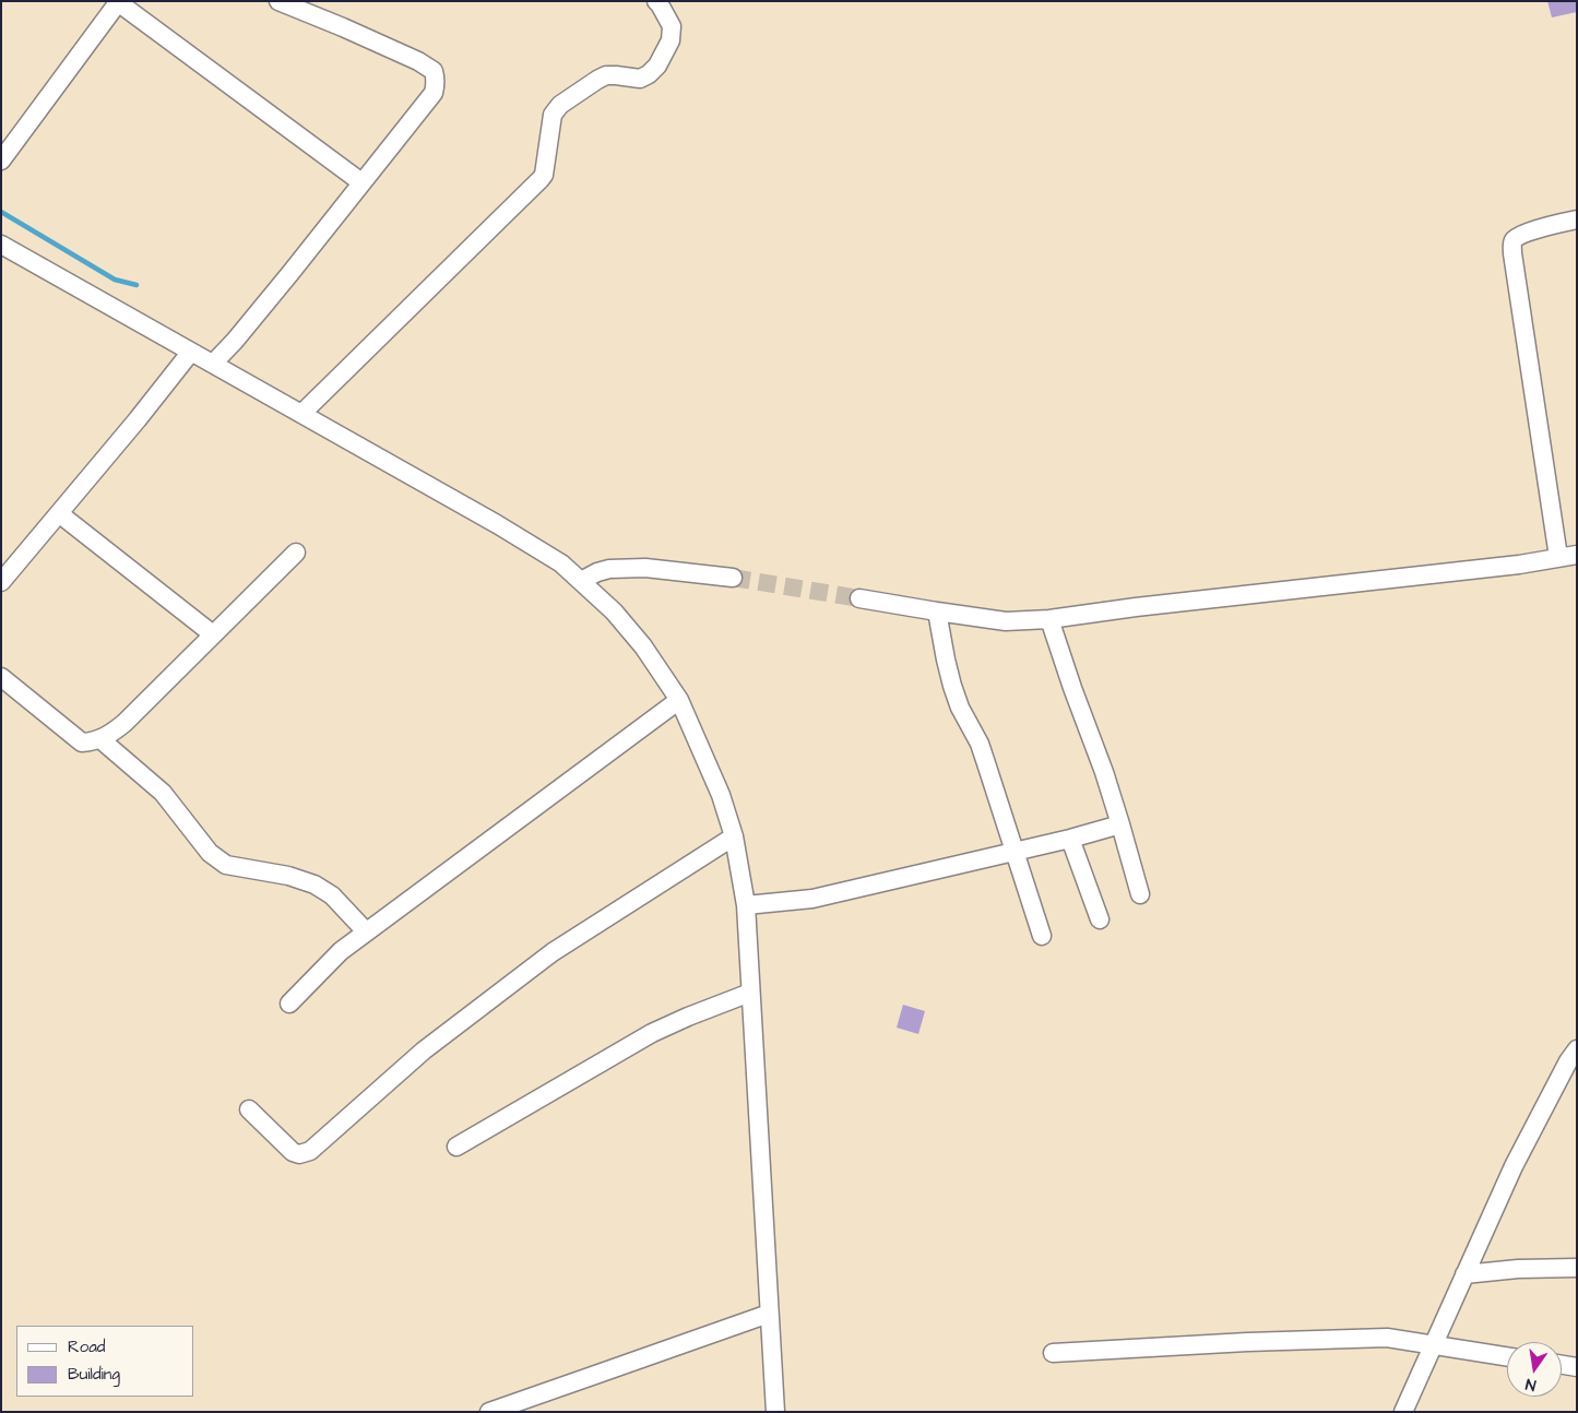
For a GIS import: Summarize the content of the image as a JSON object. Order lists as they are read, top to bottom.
{
  "legend": ["Road", "Building"],
  "north": "bottom"
}
